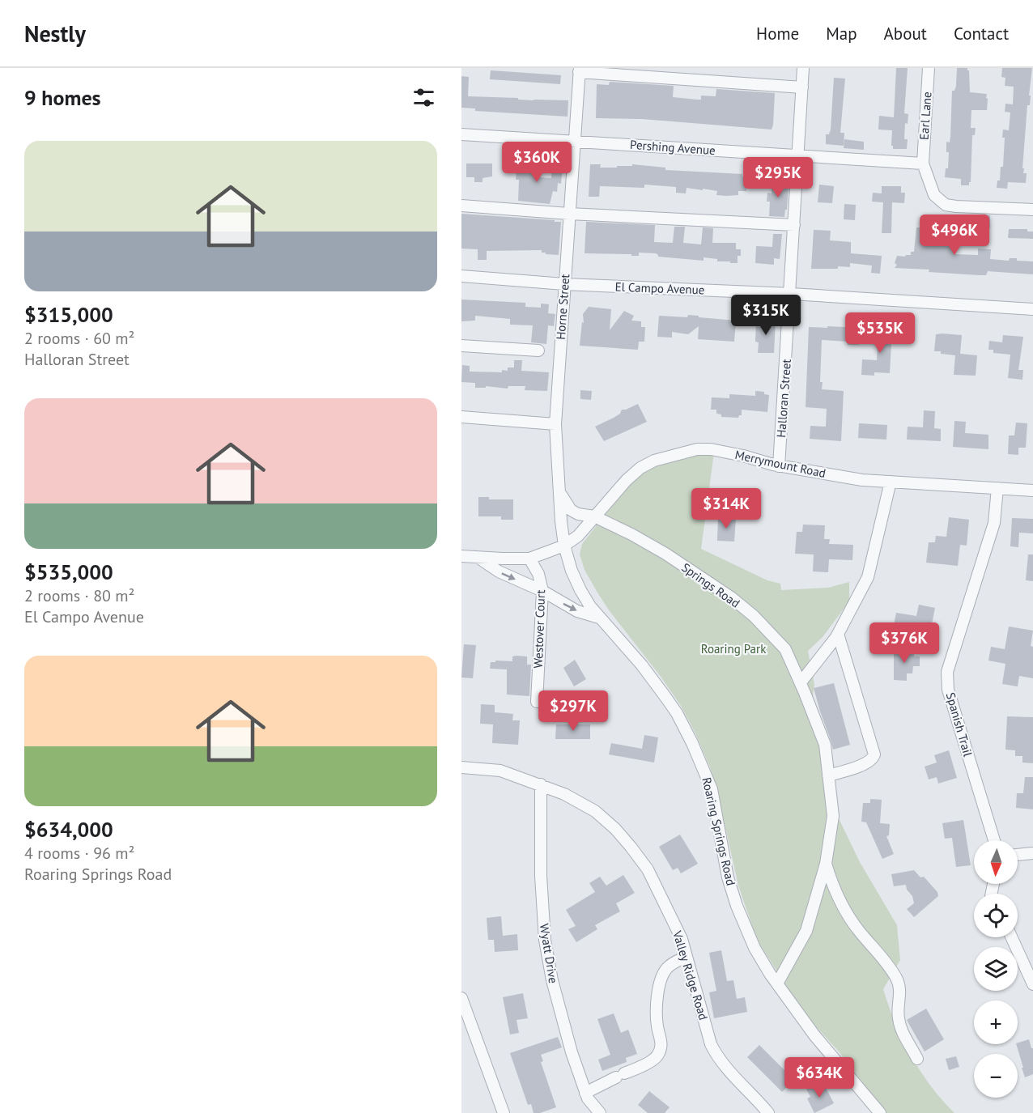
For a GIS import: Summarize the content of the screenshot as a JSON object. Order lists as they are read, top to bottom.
{
  "streets": {
    "street": [
      "Earl Lane",
      "Pershing Avenue",
      "El Campo Avenue",
      "Horne Street",
      "Halloran Street",
      "Merrymount Road",
      "Springs Road",
      "Westover Court",
      "Spanish Trail",
      "Roaring Springs Road",
      "Wyatt Drive",
      "Valley Ridge Road"
    ]
  },
  "crossings": [
    ["Earl Lane", "Pershing Avenue"],
    ["Pershing Avenue", "Horne Street"],
    ["Pershing Avenue", "Halloran Street"],
    ["El Campo Avenue", "Horne Street"],
    ["El Campo Avenue", "Halloran Street"],
    ["Horne Street", "Merrymount Road"],
    ["Horne Street", "Springs Road"],
    ["Horne Street", "Roaring Springs Road"],
    ["Halloran Street", "Merrymount Road"],
    ["Merrymount Road", "Springs Road"],
    ["Merrymount Road", "Westover Court"],
    ["Merrymount Road", "Spanish Trail"],
    ["Merrymount Road", "Roaring Springs Road"],
    ["Springs Road", "Roaring Springs Road"],
    ["Wyatt Drive", "Valley Ridge Road"]
  ],
  "parks": ["Roaring Park"],
  "north": "bottom",
  "page": {
    "header": "Nestly",
    "nav": [
      "Home",
      "Map",
      "About",
      "Contact"
    ],
    "heading": "9 homes",
    "list": [
      {
        "name": "$315,000",
        "note": "2 rooms · 60 m² · Halloran Street"
      },
      {
        "name": "$535,000",
        "note": "2 rooms · 80 m² · El Campo Avenue"
      },
      {
        "name": "$634,000",
        "note": "4 rooms · 96 m² · Roaring Springs Road"
      }
    ],
    "price": [
      "$360K",
      "$295K",
      "$496K",
      "$315K",
      "$535K",
      "$314K",
      "$376K",
      "$297K",
      "$634K"
    ],
    "map_buttons": ["+", "−"]
  }
}
